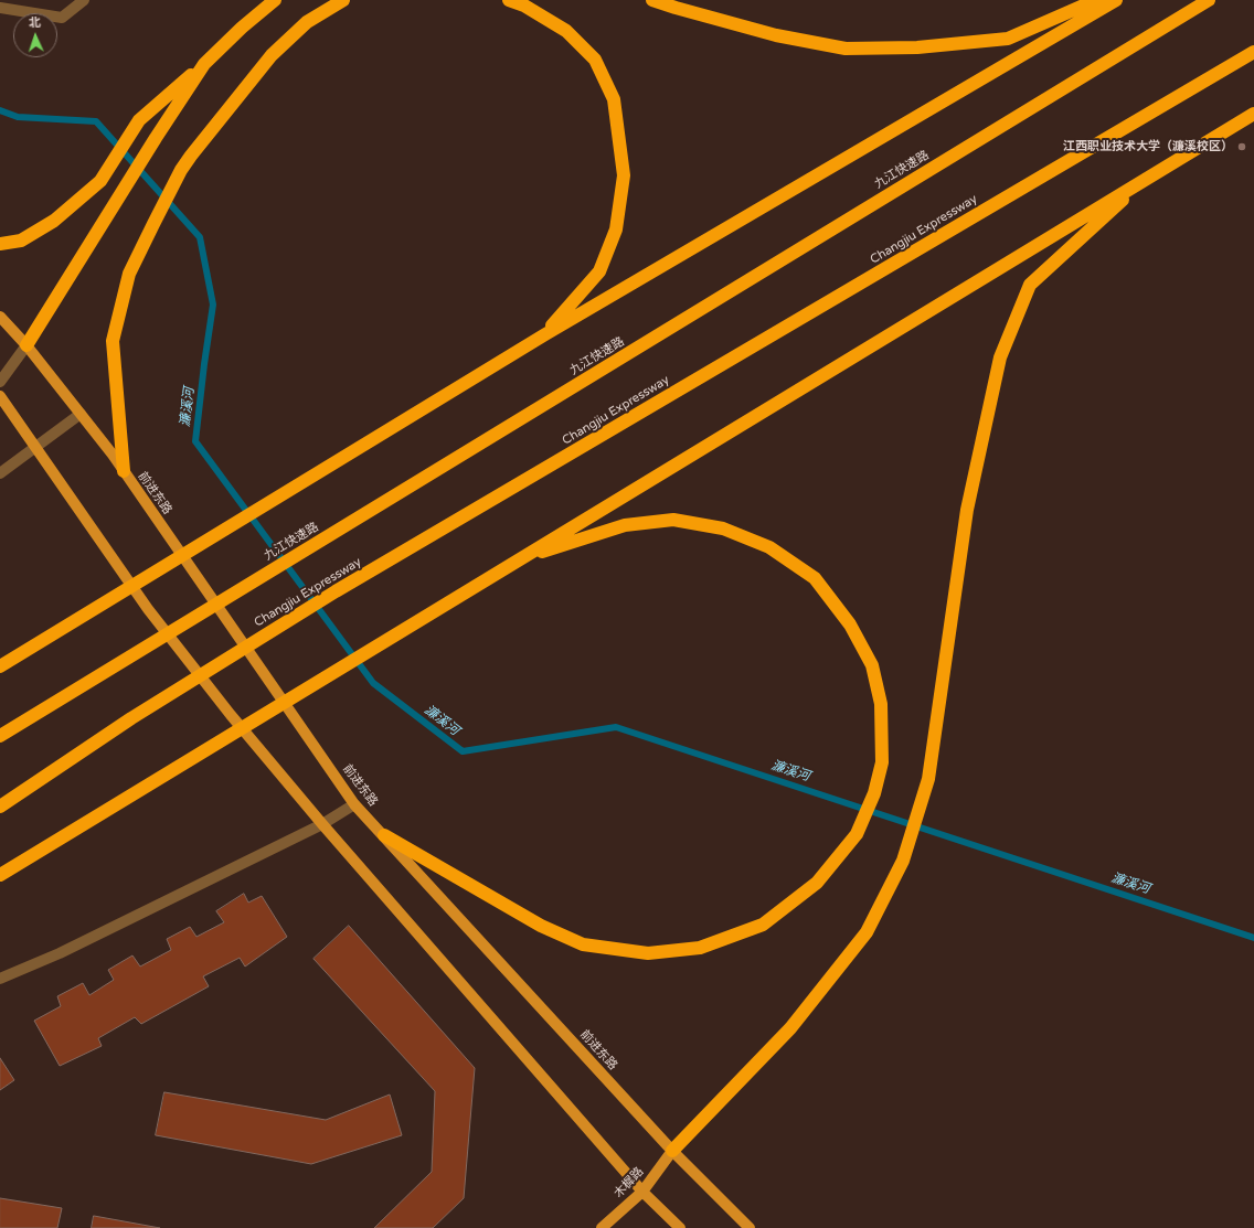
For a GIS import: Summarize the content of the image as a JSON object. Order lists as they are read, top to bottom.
{
  "streets": {
    "highway": ["九江快速路", "Changjiu Expressway"],
    "main road": ["前进东路", "木樨路"]
  },
  "crossings": [
    ["前进东路", "木樨路"]
  ],
  "water": ["濂溪河"],
  "places": ["江西职业技术大学（濂溪校区）"],
  "north": "top"
}
